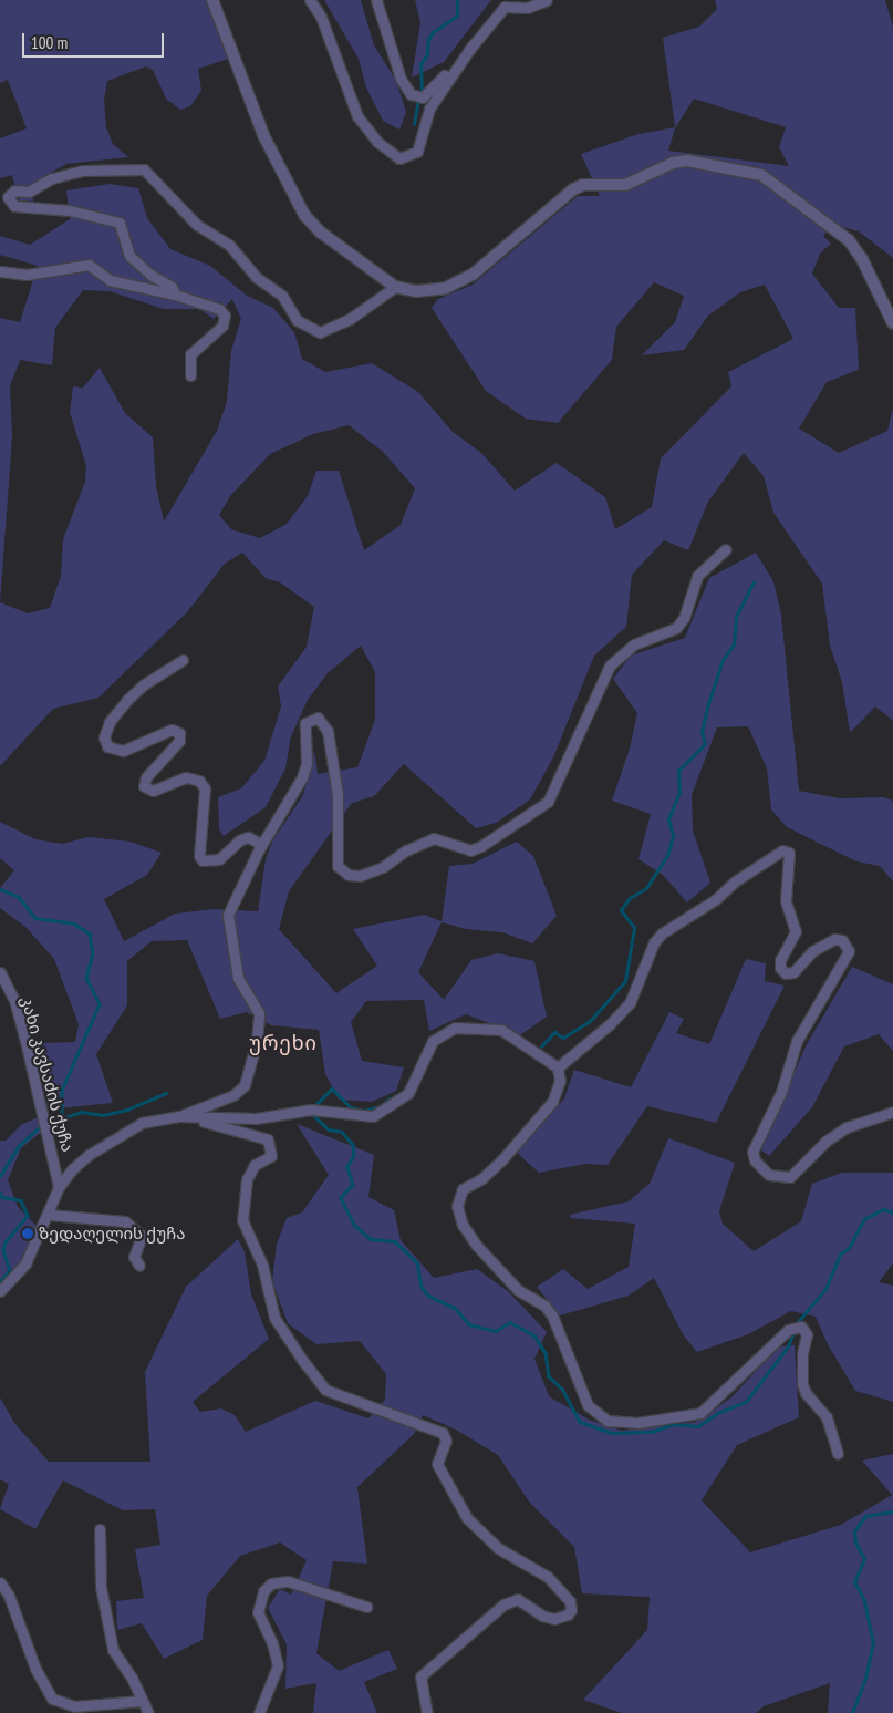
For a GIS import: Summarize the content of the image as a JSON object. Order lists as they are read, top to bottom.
{
  "streets": {
    "street": ["კახი კავსაძის ქუჩა"]
  },
  "districts": ["ურეხი"],
  "places": ["ზედაღელის ქუჩა"],
  "scale_bar": "100 m"
}
